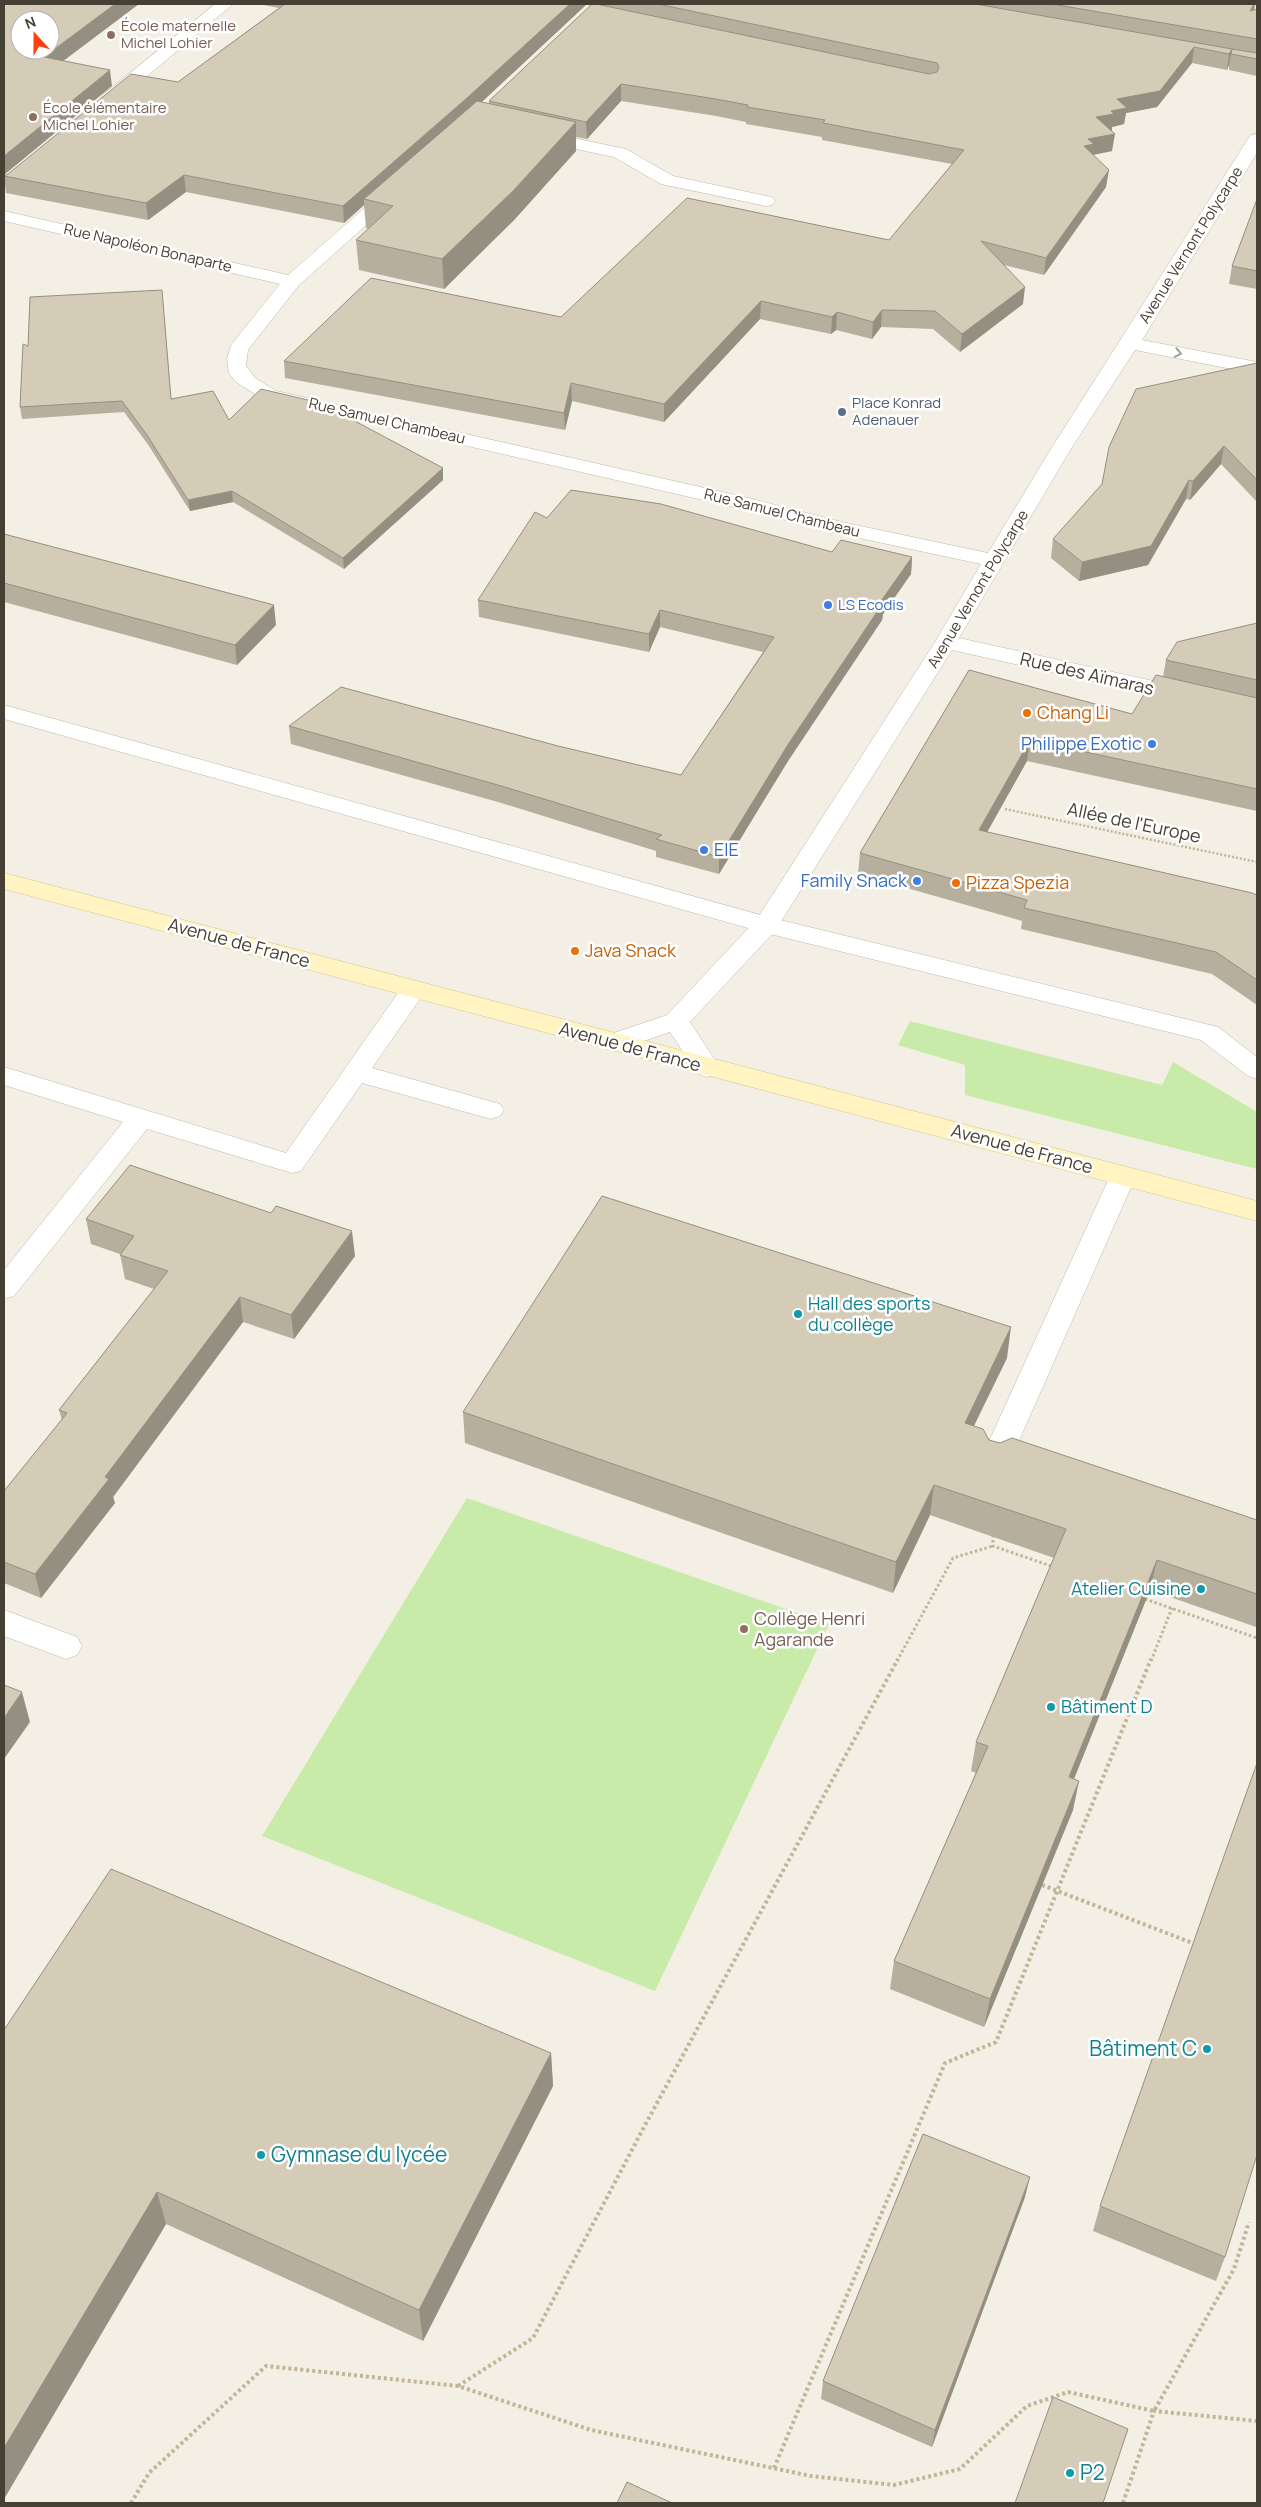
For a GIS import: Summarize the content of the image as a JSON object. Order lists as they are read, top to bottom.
{
  "streets": {
    "main road": ["Avenue de France"],
    "street": [
      "Avenue Vernont Polycarpe",
      "Rue Napoléon Bonaparte",
      "Rue Samuel Chambeau",
      "Rue des Aïmaras"
    ],
    "path": ["Allée de l'Europe"]
  },
  "crossings": [
    ["Avenue Vernont Polycarpe", "Rue Samuel Chambeau"],
    ["Avenue Vernont Polycarpe", "Rue des Aïmaras"],
    ["Avenue Vernont Polycarpe", "Avenue de France"],
    ["Rue Napoléon Bonaparte", "Rue Samuel Chambeau"]
  ],
  "places": [
    "École maternelle Michel Lohier",
    "École élémentaire Michel Lohier",
    "Place Konrad Adenauer",
    "LS Ecodis",
    "Chang Li",
    "Philippe Exotic",
    "EIE",
    "Family Snack",
    "Pizza Spezia",
    "Java Snack",
    "Hall des sports du collège",
    "Atelier Cuisine",
    "Collège Henri Agarande",
    "Bâtiment D",
    "Bâtiment C",
    "Gymnase du lycée",
    "P2"
  ],
  "north": "top"
}
